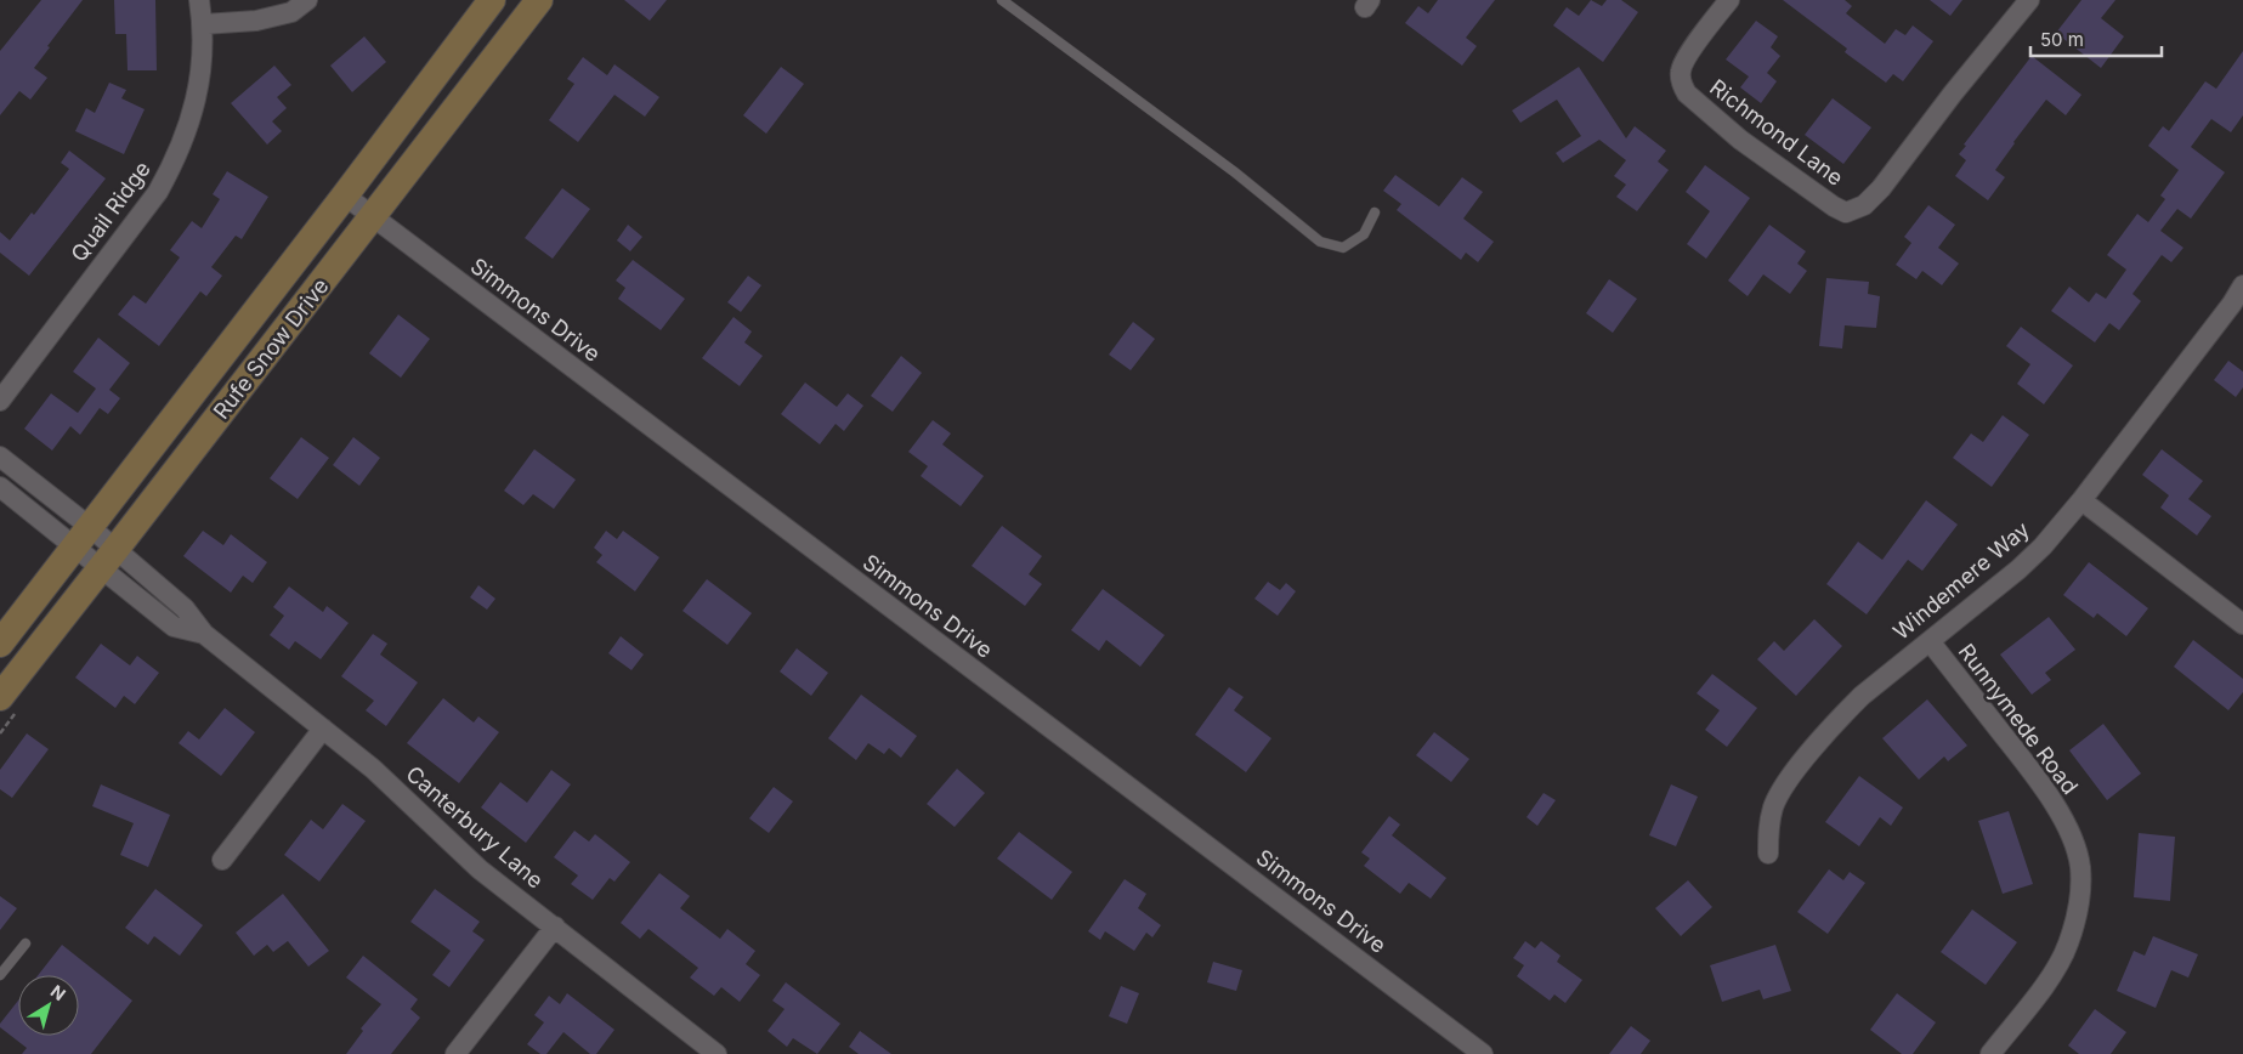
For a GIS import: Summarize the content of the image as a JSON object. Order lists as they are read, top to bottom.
{
  "streets": {
    "main road": ["Rufe Snow Drive"],
    "street": [
      "Richmond Lane",
      "Quail Ridge",
      "Simmons Drive",
      "Windemere Way",
      "Runnymede Road",
      "Canterbury Lane"
    ]
  },
  "crossings": [
    ["Simmons Drive", "Rufe Snow Drive"],
    ["Rufe Snow Drive", "Canterbury Lane"],
    ["Windemere Way", "Runnymede Road"]
  ],
  "scale_bar": "50 m",
  "north": "top right"
}
